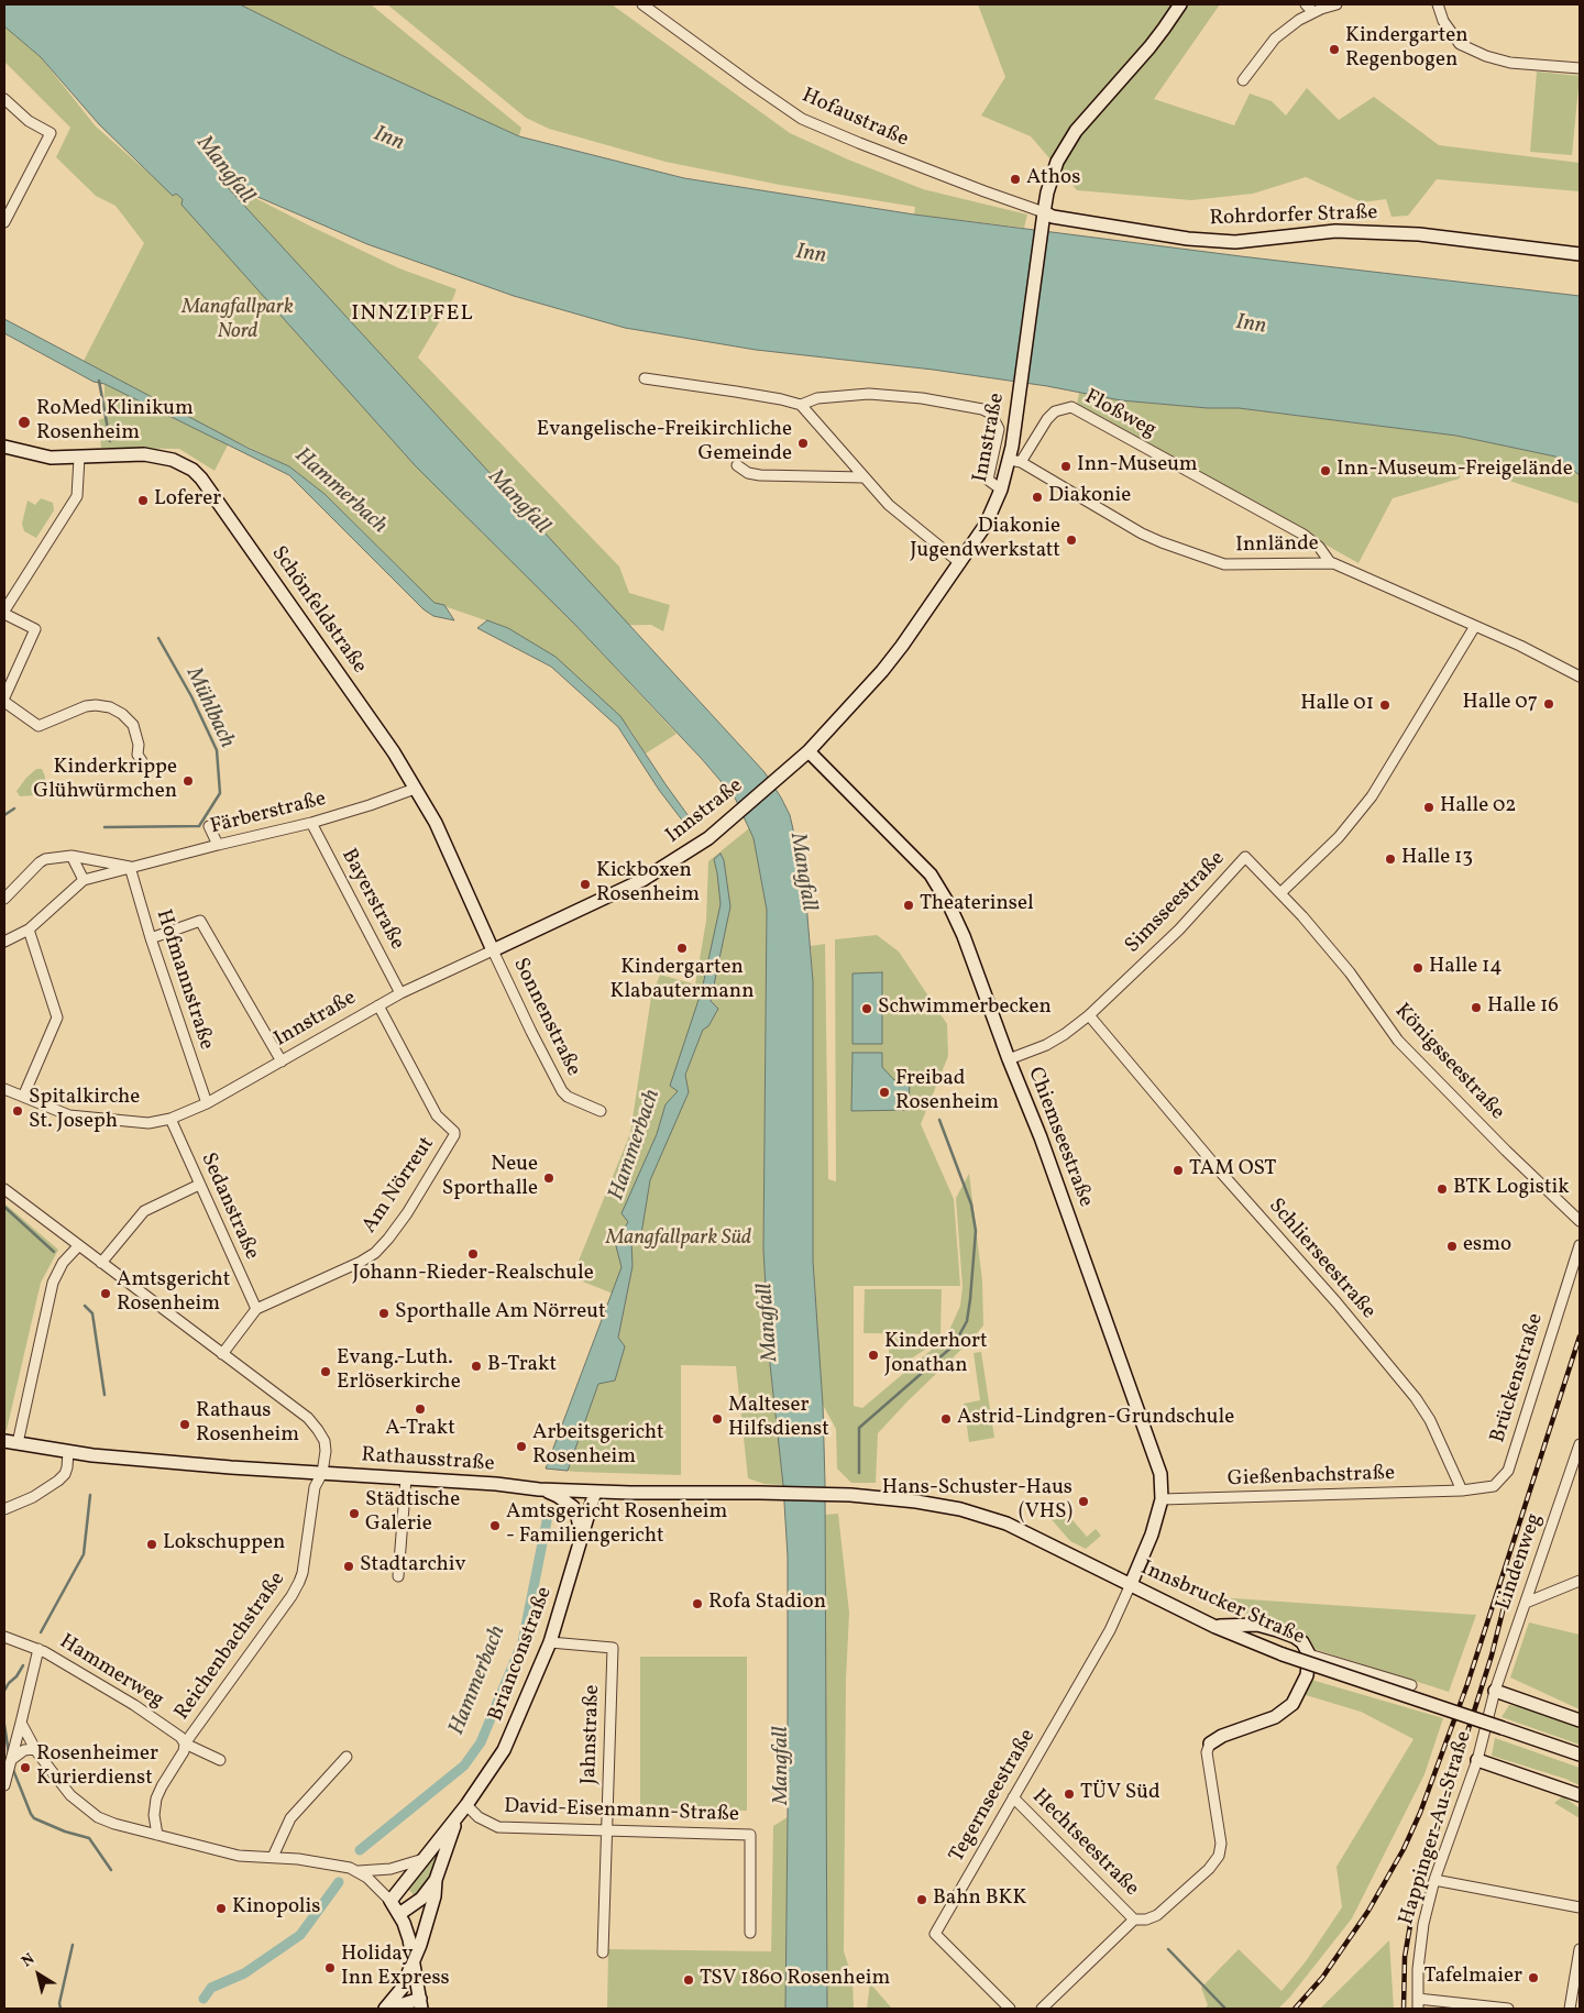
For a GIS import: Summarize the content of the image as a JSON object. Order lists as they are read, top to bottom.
{
  "streets": {
    "main road": [
      "Rohrdorfer Straße",
      "Innstraße",
      "Schönfeldstraße",
      "Chiemseestraße",
      "Rathausstraße",
      "Innsbrucker Straße",
      "Brianconstraße"
    ],
    "street": [
      "Hofaustraße",
      "Floßweg",
      "Innlände",
      "Färberstraße",
      "Bayerstraße",
      "Simsseestraße",
      "Hofmannstraße",
      "Sonnenstraße",
      "Königsseestraße",
      "Am Nörreut",
      "Sedanstraße",
      "Schlierseestraße",
      "Brückenstraße",
      "Gießenbachstraße",
      "Lindenweg",
      "Reichenbachstraße",
      "Hammerweg",
      "Jahnstraße",
      "Tegernseestraße",
      "David-Eisenmann-Straße",
      "Happinger-Au-Straße",
      "Hechtseestraße"
    ]
  },
  "crossings": [
    ["Hofaustraße", "Rohrdorfer Straße"],
    ["Hofaustraße", "Innstraße"],
    ["Rohrdorfer Straße", "Innstraße"],
    ["Floßweg", "Innstraße"],
    ["Floßweg", "Innlände"],
    ["Innstraße", "Innlände"],
    ["Innstraße", "Schönfeldstraße"],
    ["Innstraße", "Bayerstraße"],
    ["Innstraße", "Hofmannstraße"],
    ["Innstraße", "Sonnenstraße"],
    ["Innstraße", "Chiemseestraße"],
    ["Innstraße", "Am Nörreut"],
    ["Innstraße", "Sedanstraße"],
    ["Schönfeldstraße", "Färberstraße"],
    ["Schönfeldstraße", "Sonnenstraße"],
    ["Färberstraße", "Bayerstraße"],
    ["Färberstraße", "Hofmannstraße"],
    ["Simsseestraße", "Königsseestraße"],
    ["Simsseestraße", "Chiemseestraße"],
    ["Simsseestraße", "Schlierseestraße"],
    ["Chiemseestraße", "Gießenbachstraße"],
    ["Chiemseestraße", "Innsbrucker Straße"],
    ["Chiemseestraße", "Tegernseestraße"],
    ["Am Nörreut", "Sedanstraße"],
    ["Am Nörreut", "Reichenbachstraße"],
    ["Schlierseestraße", "Brückenstraße"],
    ["Schlierseestraße", "Gießenbachstraße"],
    ["Brückenstraße", "Gießenbachstraße"],
    ["Rathausstraße", "Innsbrucker Straße"],
    ["Rathausstraße", "Reichenbachstraße"],
    ["Rathausstraße", "Brianconstraße"],
    ["Lindenweg", "Happinger-Au-Straße"],
    ["Innsbrucker Straße", "Tegernseestraße"],
    ["Reichenbachstraße", "Hammerweg"],
    ["Brianconstraße", "Jahnstraße"],
    ["Brianconstraße", "David-Eisenmann-Straße"],
    ["Jahnstraße", "David-Eisenmann-Straße"],
    ["Tegernseestraße", "Hechtseestraße"]
  ],
  "districts": ["INNZIPFEL"],
  "water": [
    "Inn",
    "Mangfall",
    "Hammerbach",
    "Mühlbach"
  ],
  "parks": ["Mangfallpark Nord", "Mangfallpark Süd"],
  "places": [
    "Kindergarten Regenbogen",
    "Athos",
    "RoMed Klinikum Rosenheim",
    "Evangelische-Freikirchliche Gemeinde",
    "Inn-Museum",
    "Inn-Museum-Freigelände",
    "Diakonie",
    "Loferer",
    "Diakonie Jugendwerkstatt",
    "Halle 07",
    "Halle 01",
    "Kinderkrippe Glühwürmchen",
    "Halle 02",
    "Halle 13",
    "Kickboxen Rosenheim",
    "Theaterinsel",
    "Kindergarten Klabautermann",
    "Halle 14",
    "Halle 16",
    "Schwimmerbecken",
    "Freibad Rosenheim",
    "Spitalkirche St. Joseph",
    "TAM OST",
    "Neue Sporthalle",
    "BTK Logistik",
    "esmo",
    "Johann-Rieder-Realschule",
    "Amtsgericht Rosenheim",
    "Sporthalle Am Nörreut",
    "Kinderhort Jonathan",
    "B-Trakt",
    "Evang.-Luth. Erlöserkirche",
    "A-Trakt",
    "Malteser Hilfsdienst",
    "Astrid-Lindgren-Grundschule",
    "Rathaus Rosenheim",
    "Arbeitsgericht Rosenheim",
    "Hans-Schuster-Haus (VHS)",
    "Städtische Galerie",
    "Amtsgericht Rosenheim - Familiengericht",
    "Lokschuppen",
    "Stadtarchiv",
    "Rofa Stadion",
    "Rosenheimer Kurierdienst",
    "TÜV Süd",
    "Bahn BKK",
    "Kinopolis",
    "Holiday Inn Express",
    "Tafelmaier",
    "TSV 1860 Rosenheim"
  ],
  "north": "top left"
}
